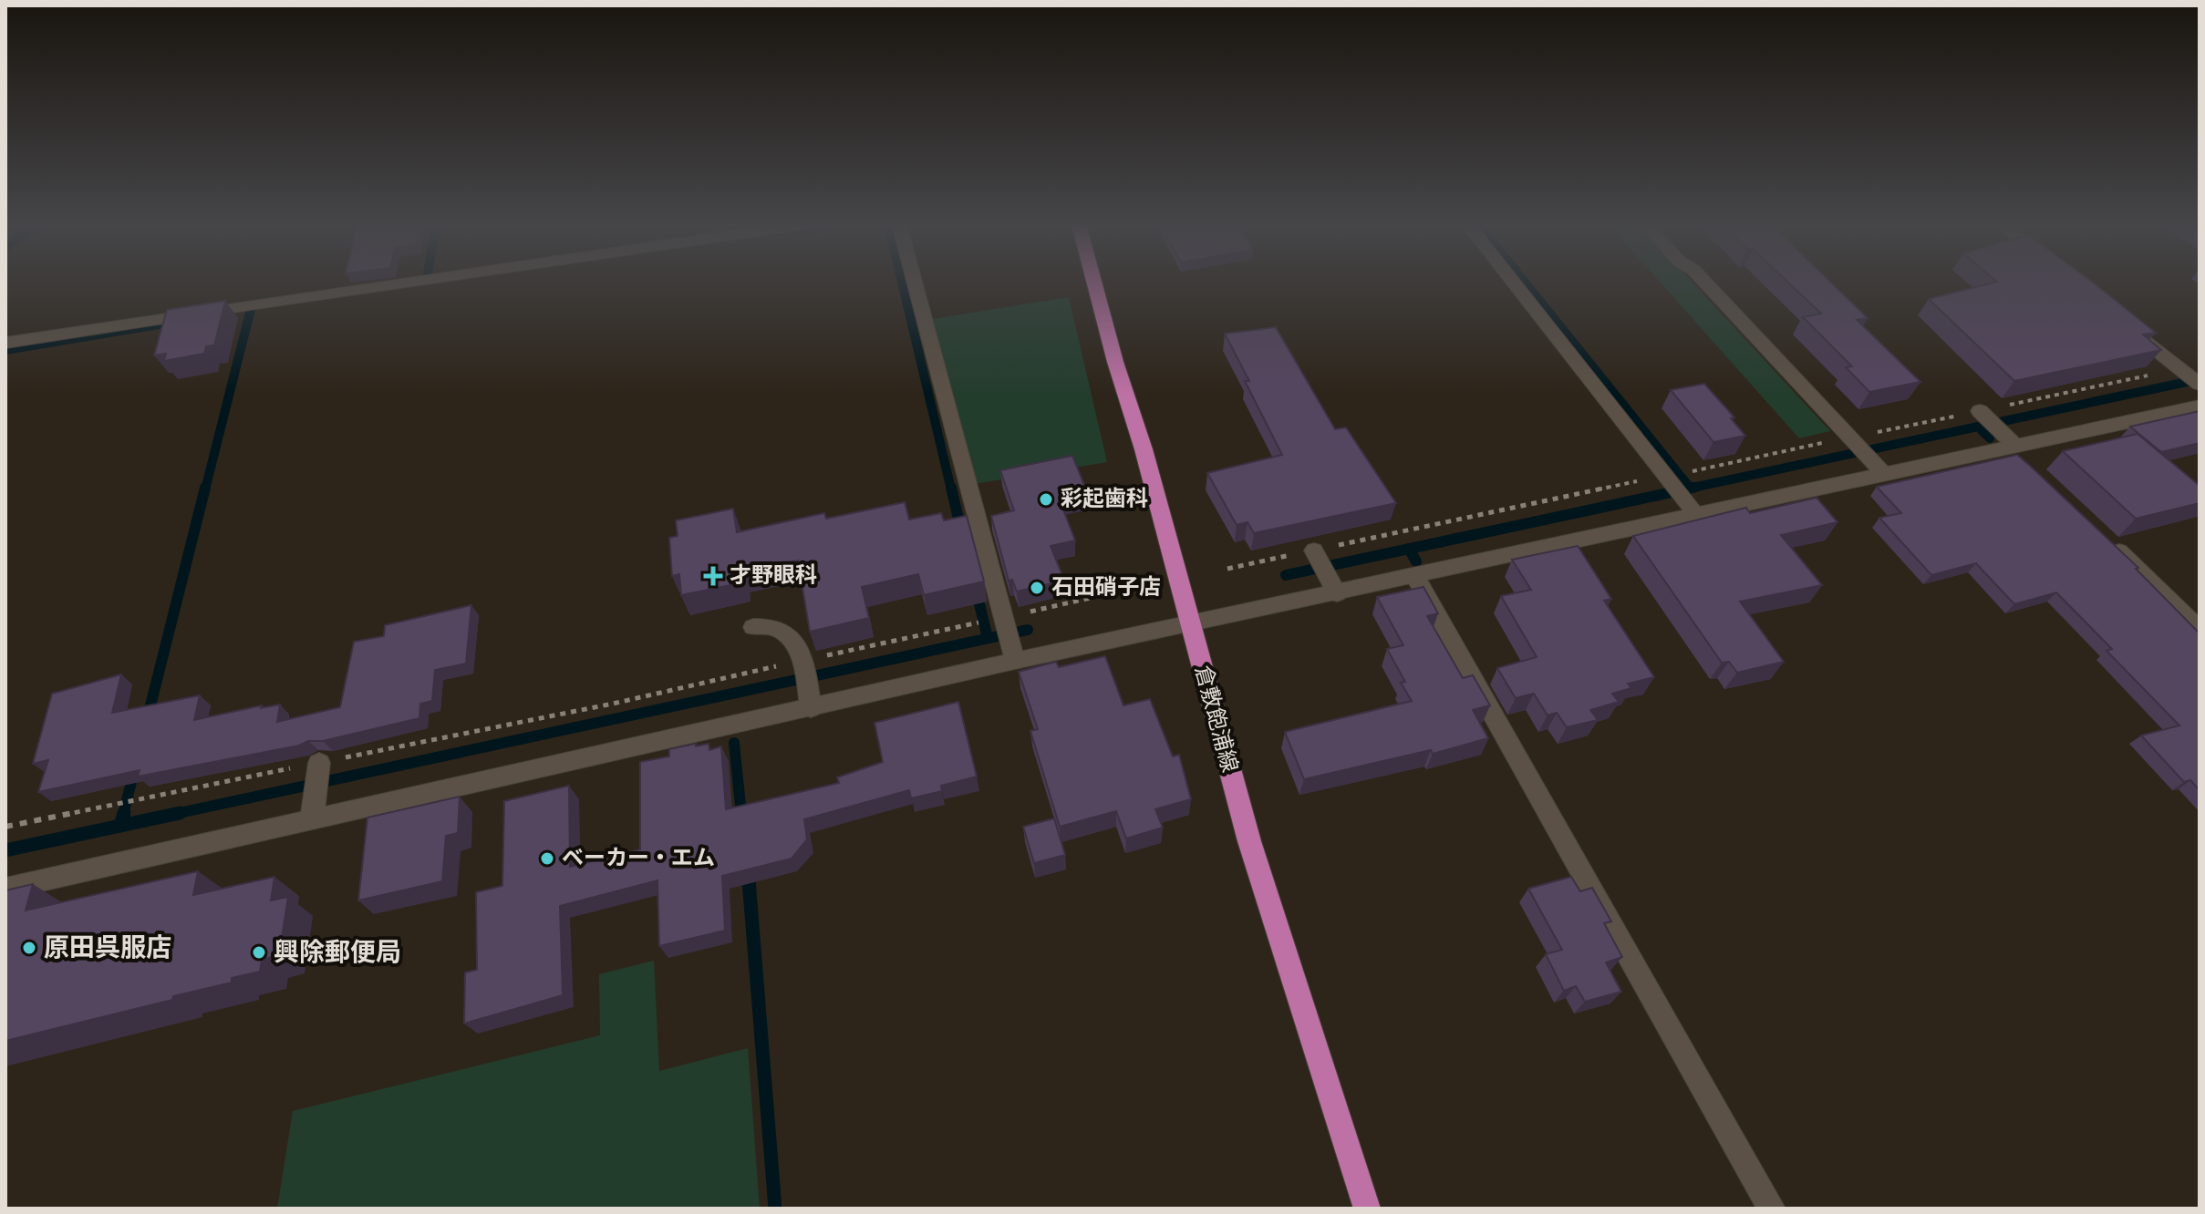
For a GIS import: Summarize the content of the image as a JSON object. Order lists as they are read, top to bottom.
{
  "streets": {
    "main road": ["倉敷飽浦線"]
  },
  "places": {
    "other": [
      "彩起歯科",
      "石田硝子店",
      "ベーカー・エム",
      "原田呉服店",
      "興除郵便局"
    ],
    "health": ["才野眼科"]
  }
}
